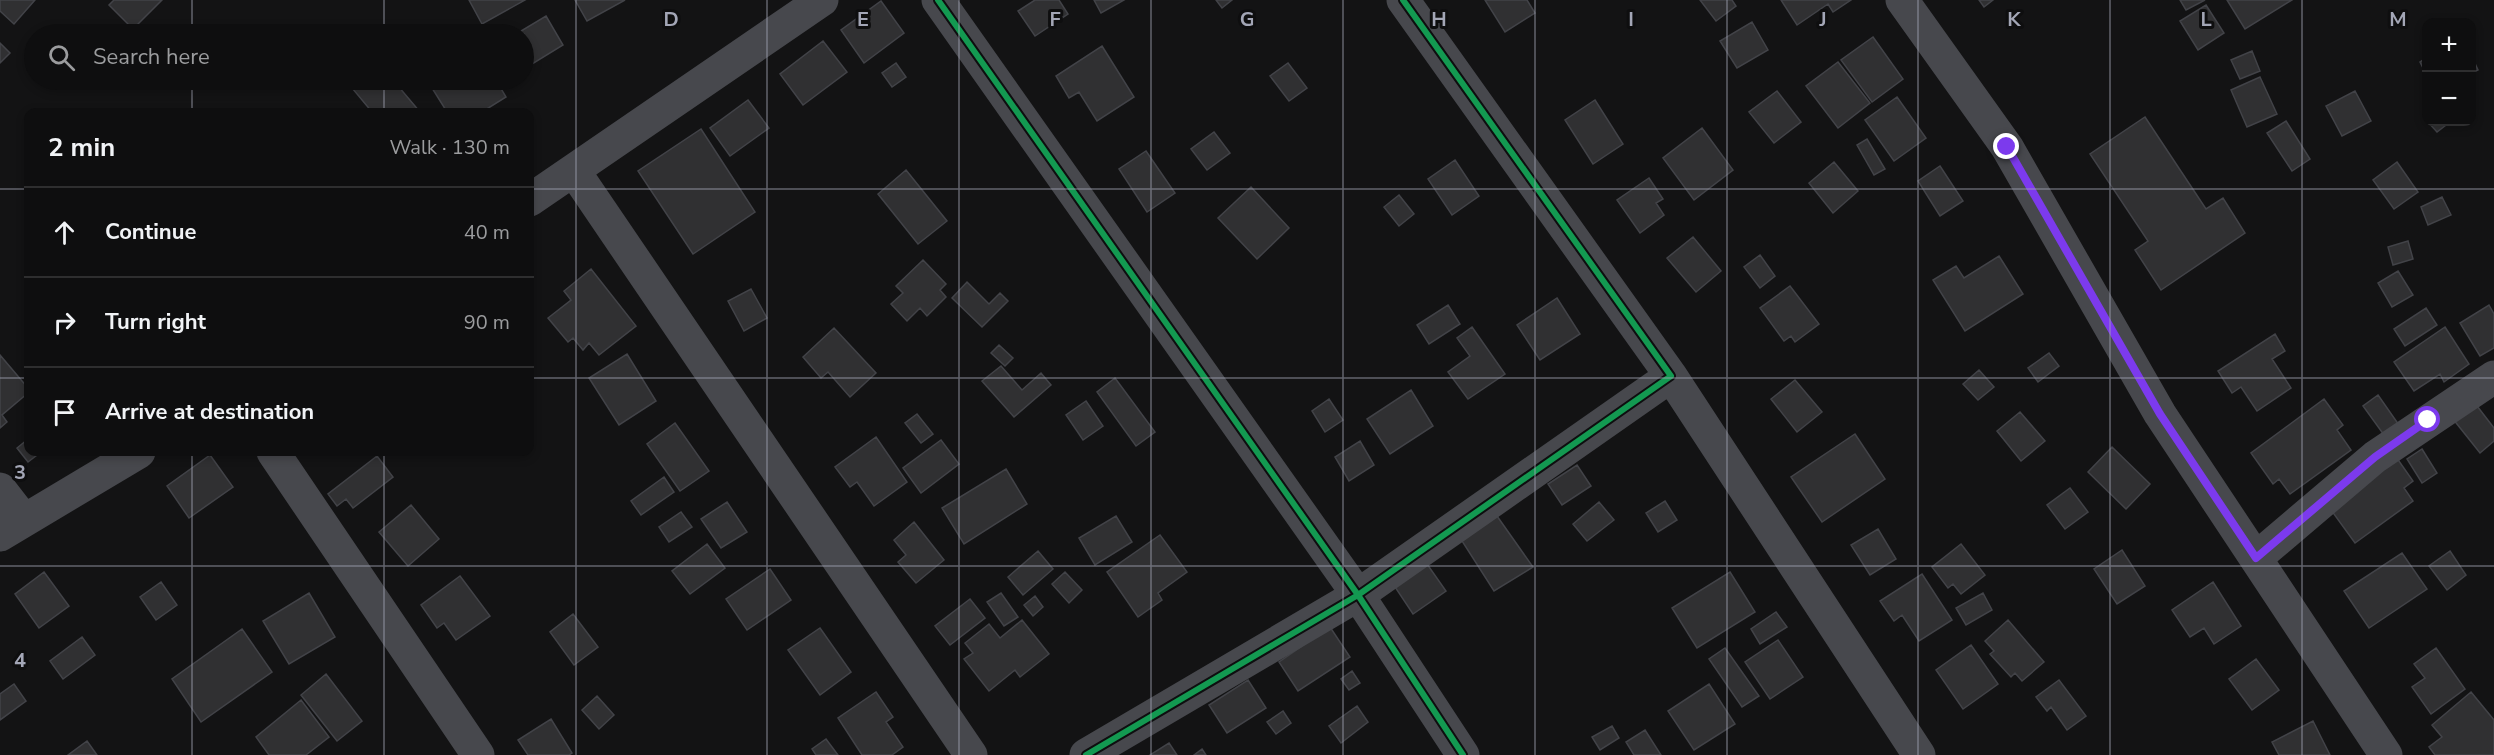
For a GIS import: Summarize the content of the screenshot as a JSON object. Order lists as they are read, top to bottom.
{
  "page": {
    "map_buttons": ["+", "−"],
    "search": "Search here",
    "heading": ["2 min", "Walk · 130 m"],
    "list": [
      ["Continue", "40 m"],
      ["Turn right", "90 m"],
      "Arrive at destination"
    ]
  },
  "grid": {
    "columns": [
      "D",
      "E",
      "F",
      "G",
      "H",
      "I",
      "J",
      "K",
      "L",
      "M"
    ],
    "rows": ["3", "4"]
  }
}
